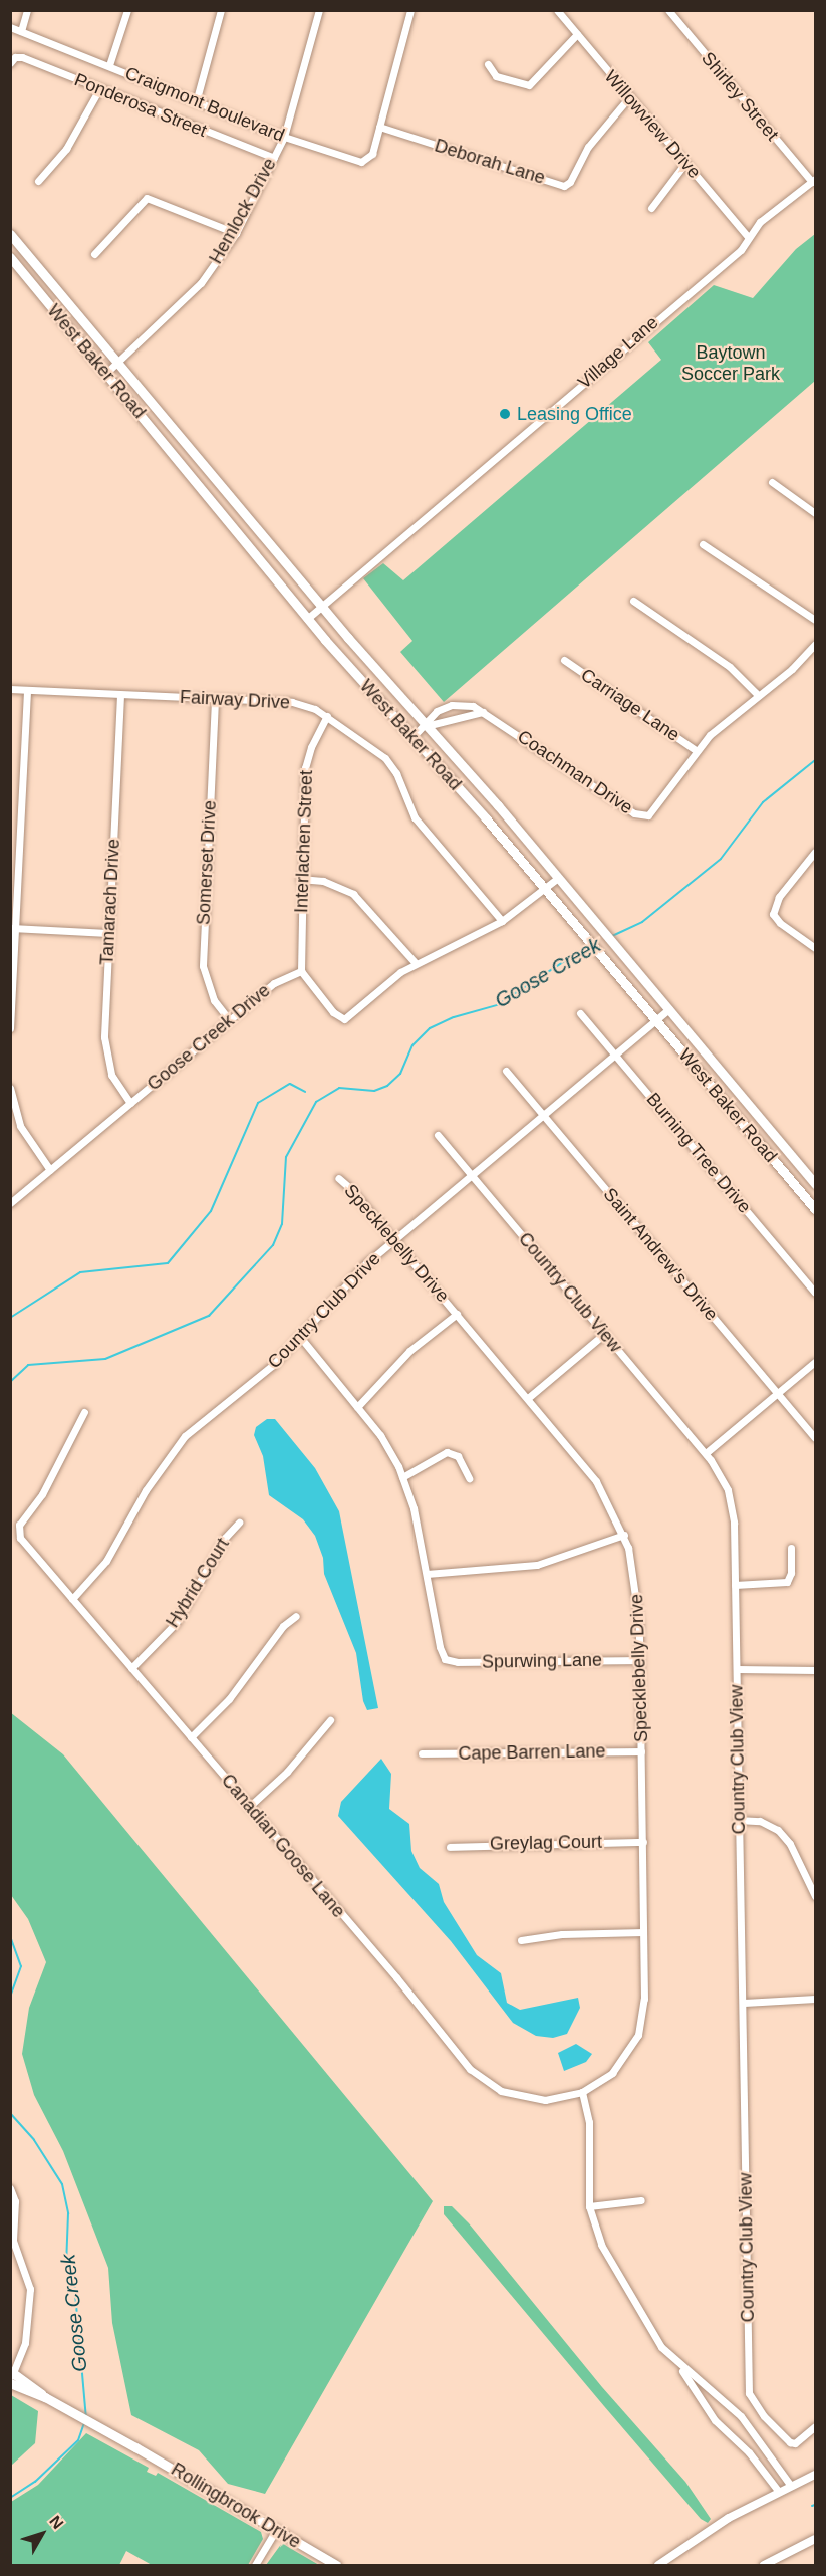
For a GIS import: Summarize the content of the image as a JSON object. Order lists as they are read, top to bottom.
{
  "streets": {
    "main road": ["West Baker Road", "Rollingbrook Drive"],
    "street": [
      "Shirley Street",
      "Craigmont Boulevard",
      "Ponderosa Street",
      "Willowview Drive",
      "Deborah Lane",
      "Hemlock Drive",
      "Village Lane",
      "Fairway Drive",
      "Carriage Lane",
      "Coachman Drive",
      "Interlachen Street",
      "Somerset Drive",
      "Tamarach Drive",
      "Goose Creek Drive",
      "Burning Tree Drive",
      "Specklebelly Drive",
      "Saint Andrew's Drive",
      "Country Club View",
      "Country Club Drive",
      "Hybrid Court",
      "Spurwing Lane",
      "Cape Barren Lane",
      "Greylag Court",
      "Canadian Goose Lane"
    ]
  },
  "crossings": [
    ["Shirley Street", "Village Lane"],
    ["Craigmont Boulevard", "Deborah Lane"],
    ["Craigmont Boulevard", "Hemlock Drive"],
    ["Ponderosa Street", "Hemlock Drive"],
    ["Willowview Drive", "Deborah Lane"],
    ["Willowview Drive", "Village Lane"],
    ["Hemlock Drive", "West Baker Road"],
    ["Village Lane", "West Baker Road"],
    ["West Baker Road", "Coachman Drive"],
    ["West Baker Road", "Country Club Drive"],
    ["Fairway Drive", "Interlachen Street"],
    ["Fairway Drive", "Somerset Drive"],
    ["Fairway Drive", "Tamarach Drive"],
    ["Carriage Lane", "Coachman Drive"],
    ["Interlachen Street", "Goose Creek Drive"],
    ["Somerset Drive", "Goose Creek Drive"],
    ["Tamarach Drive", "Goose Creek Drive"],
    ["Burning Tree Drive", "Country Club Drive"],
    ["Specklebelly Drive", "Country Club Drive"],
    ["Specklebelly Drive", "Spurwing Lane"],
    ["Specklebelly Drive", "Cape Barren Lane"],
    ["Specklebelly Drive", "Greylag Court"],
    ["Specklebelly Drive", "Canadian Goose Lane"],
    ["Saint Andrew's Drive", "Country Club Drive"],
    ["Country Club View", "Country Club Drive"],
    ["Country Club Drive", "Canadian Goose Lane"],
    ["Hybrid Court", "Canadian Goose Lane"]
  ],
  "water": ["Goose Creek"],
  "parks": ["Baytown Soccer Park"],
  "places": ["Leasing Office"],
  "north": "top right"
}
